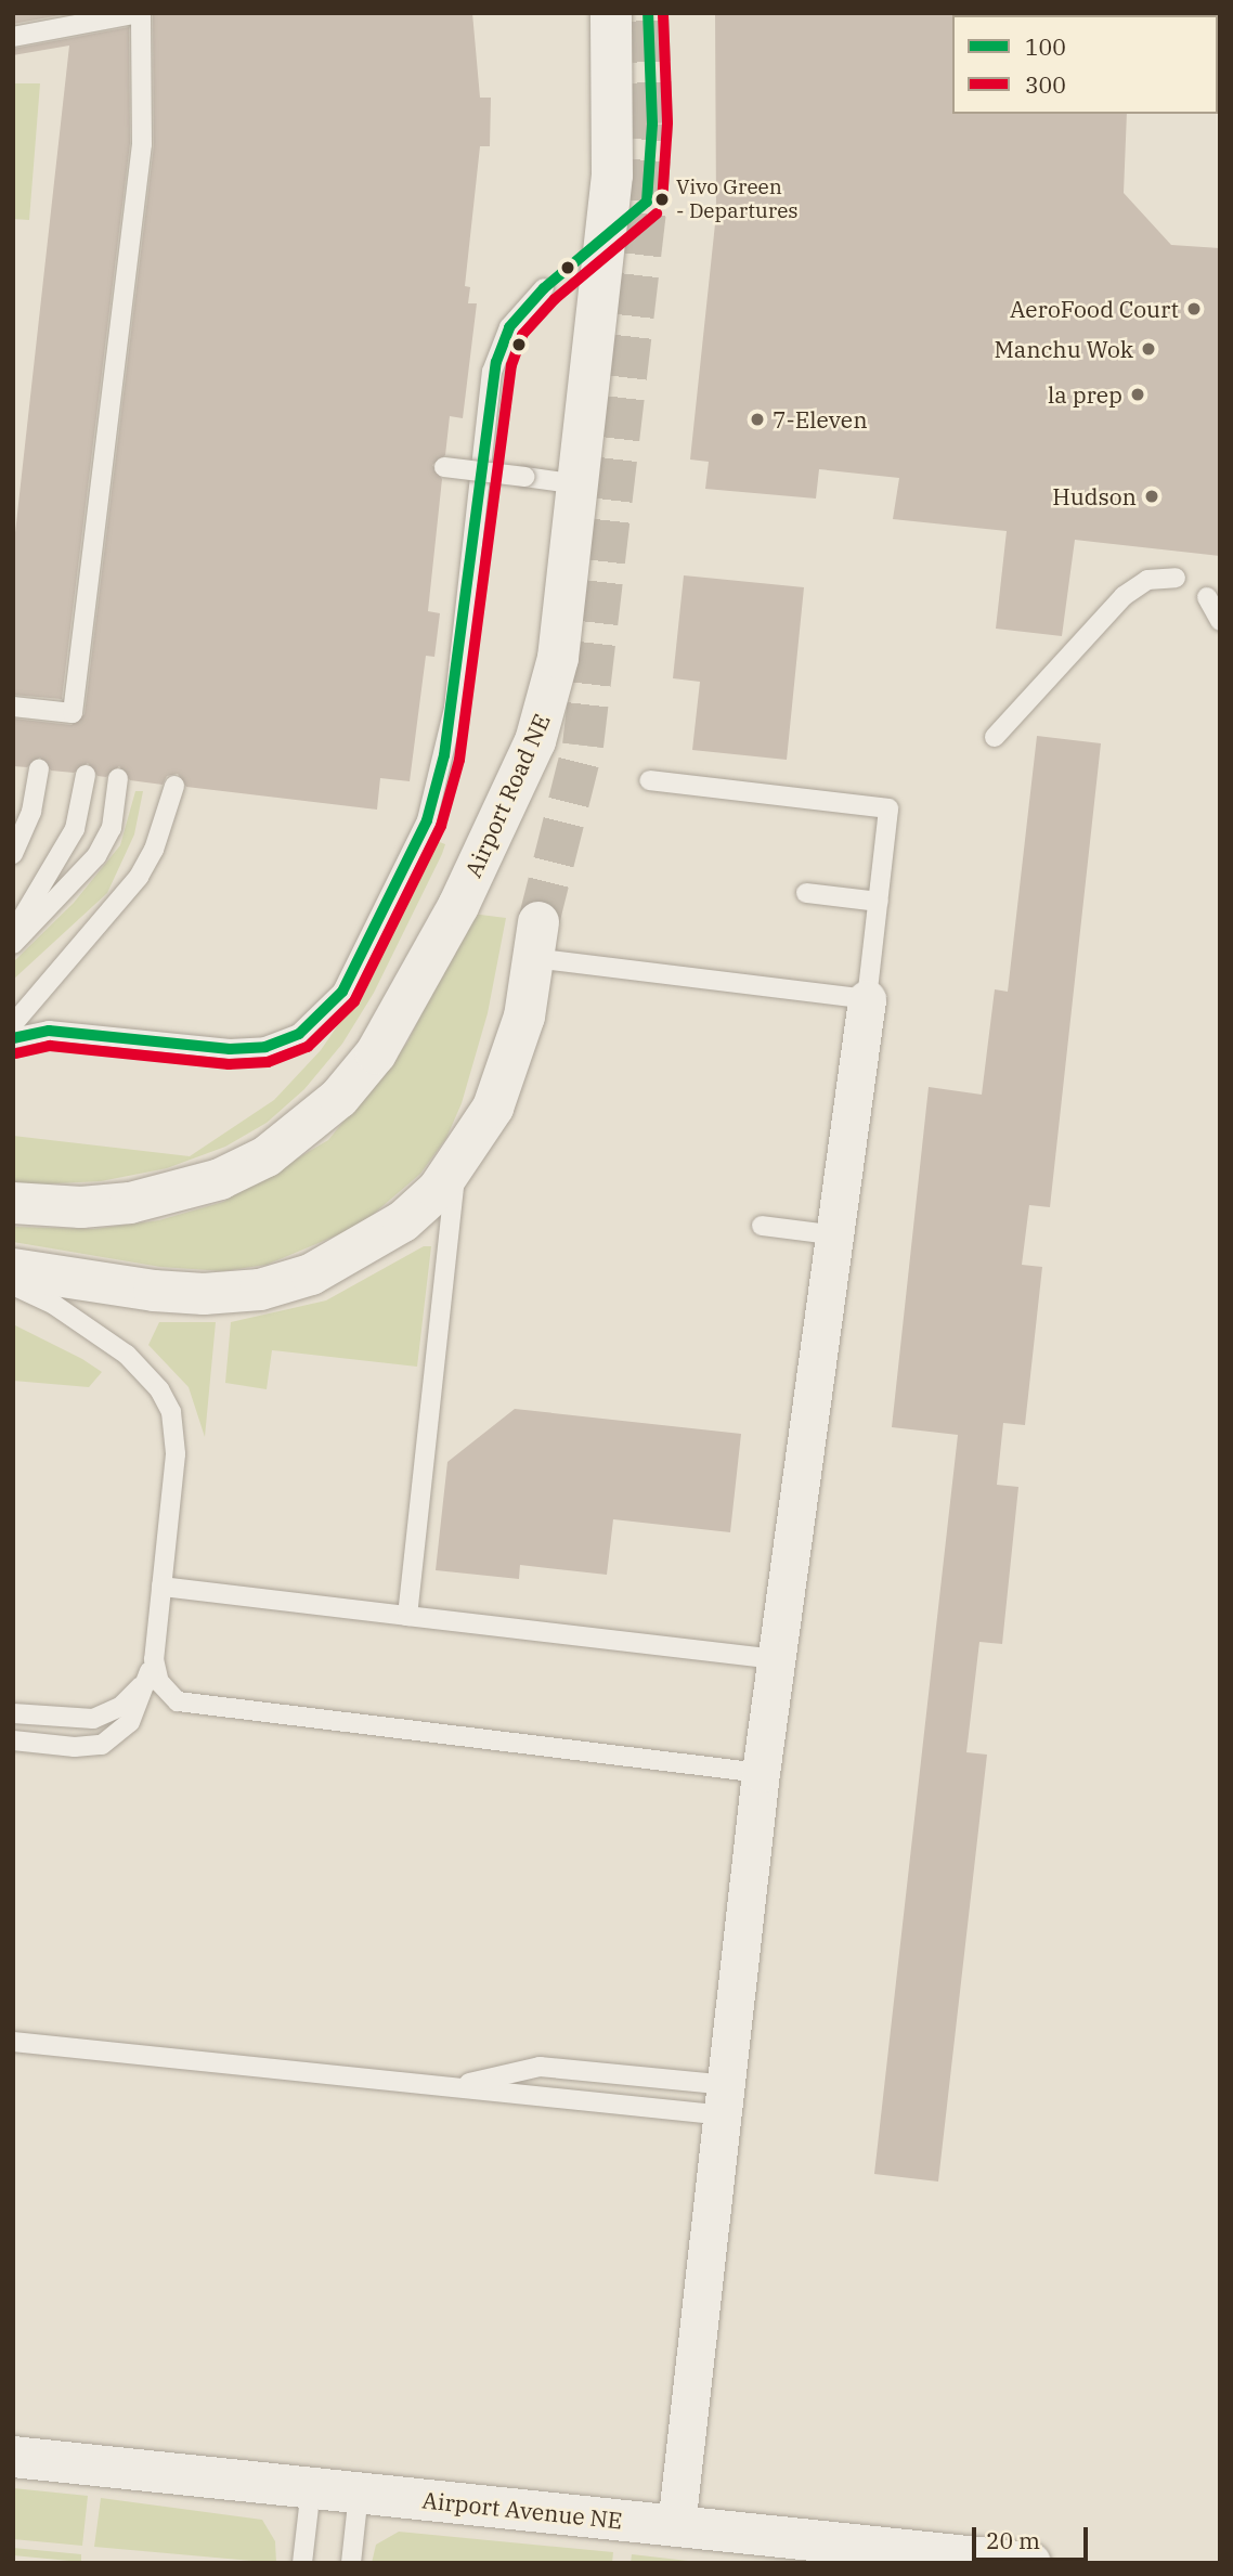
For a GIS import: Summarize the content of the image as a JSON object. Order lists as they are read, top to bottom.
{
  "streets": {
    "main road": ["Airport Road NE", "Airport Avenue NE"]
  },
  "places": [
    "Vivo Green - Departures",
    "AeroFood Court",
    "Manchu Wok",
    "la prep",
    "7-Eleven",
    "Hudson"
  ],
  "lines": ["transit line 100", "transit line 300"],
  "legend": ["100", "300"],
  "scale_bar": "20 m"
}
